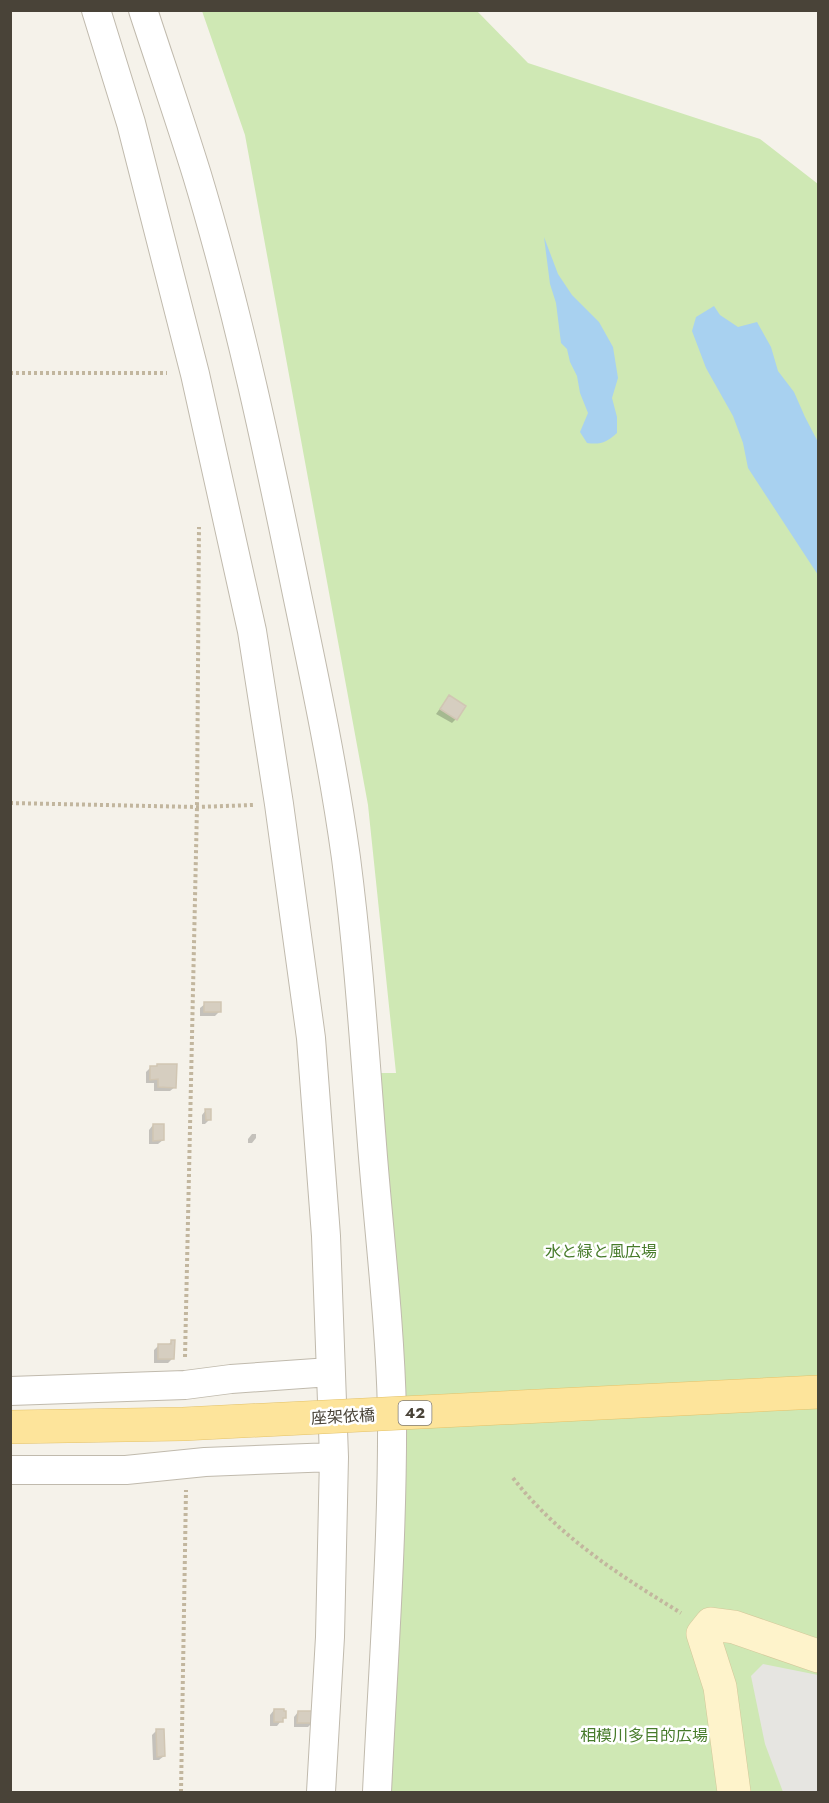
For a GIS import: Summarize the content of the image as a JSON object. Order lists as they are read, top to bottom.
{
  "streets": {
    "main road": ["42", "座架依橋"]
  },
  "parks": ["水と緑と風広場", "相模川多目的広場"]
}
